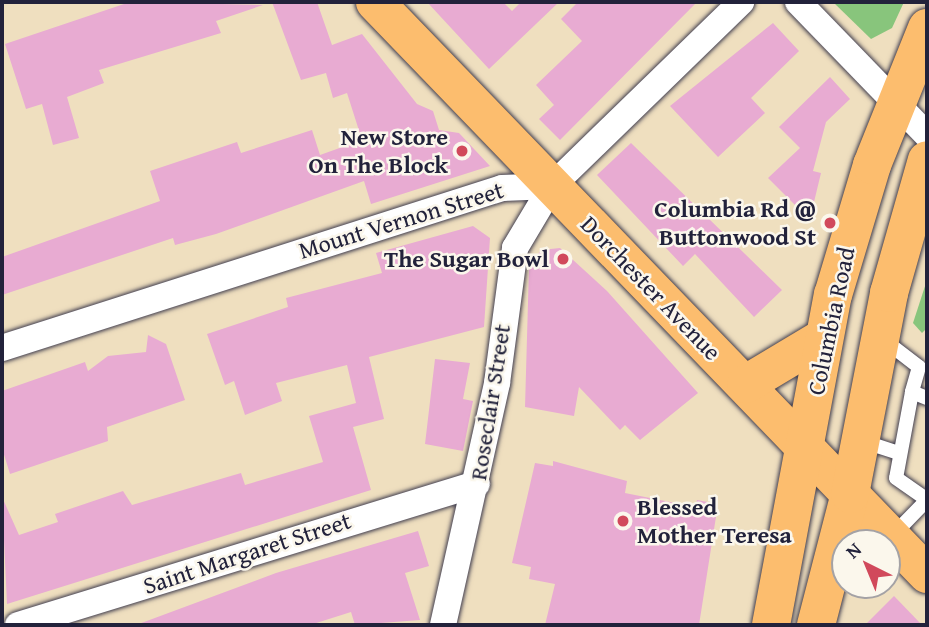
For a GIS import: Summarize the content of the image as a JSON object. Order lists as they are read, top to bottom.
{
  "streets": {
    "main road": ["Dorchester Avenue", "Columbia Road"],
    "street": ["Mount Vernon Street", "Roseclair Street", "Saint Margaret Street"]
  },
  "crossings": [
    ["Mount Vernon Street", "Dorchester Avenue"],
    ["Mount Vernon Street", "Roseclair Street"],
    ["Dorchester Avenue", "Columbia Road"],
    ["Dorchester Avenue", "Roseclair Street"],
    ["Roseclair Street", "Saint Margaret Street"]
  ],
  "places": [
    "New Store On The Block",
    "Columbia Rd @ Buttonwood St",
    "The Sugar Bowl",
    "Blessed Mother Teresa"
  ],
  "north": "top left"
}
